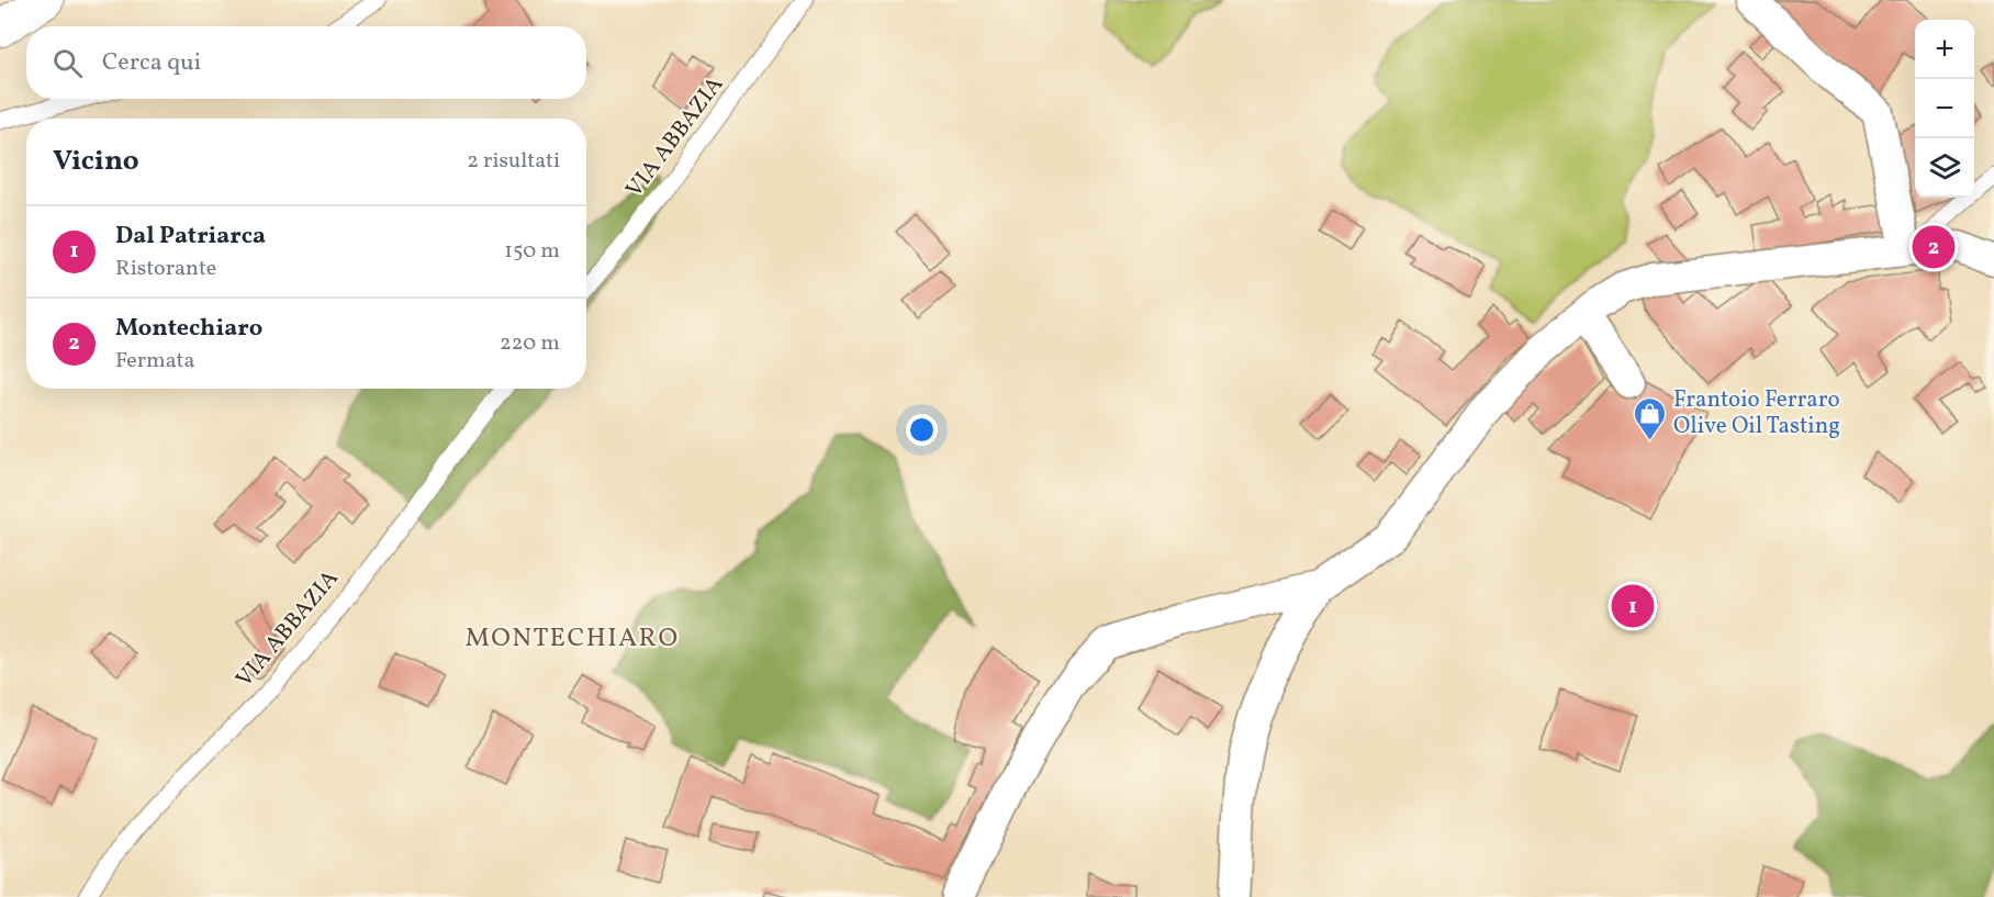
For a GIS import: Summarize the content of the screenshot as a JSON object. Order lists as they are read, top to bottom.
{
  "streets": {
    "lane": ["VIA ABBAZIA"]
  },
  "districts": ["MONTECHIARO"],
  "places": {
    "shop": ["Frantoio Ferraro Olive Oil Tasting"]
  },
  "page": {
    "map_buttons": ["+", "−"],
    "search": "Cerca qui",
    "heading": ["Vicino", "2 risultati"],
    "list": [
      {
        "mark": "1",
        "name": "Dal Patriarca",
        "note": "Ristorante",
        "value": "150 m"
      },
      {
        "mark": "2",
        "name": "Montechiaro",
        "note": "Fermata",
        "value": "220 m"
      }
    ],
    "pins": ["2", "1"]
  }
}
